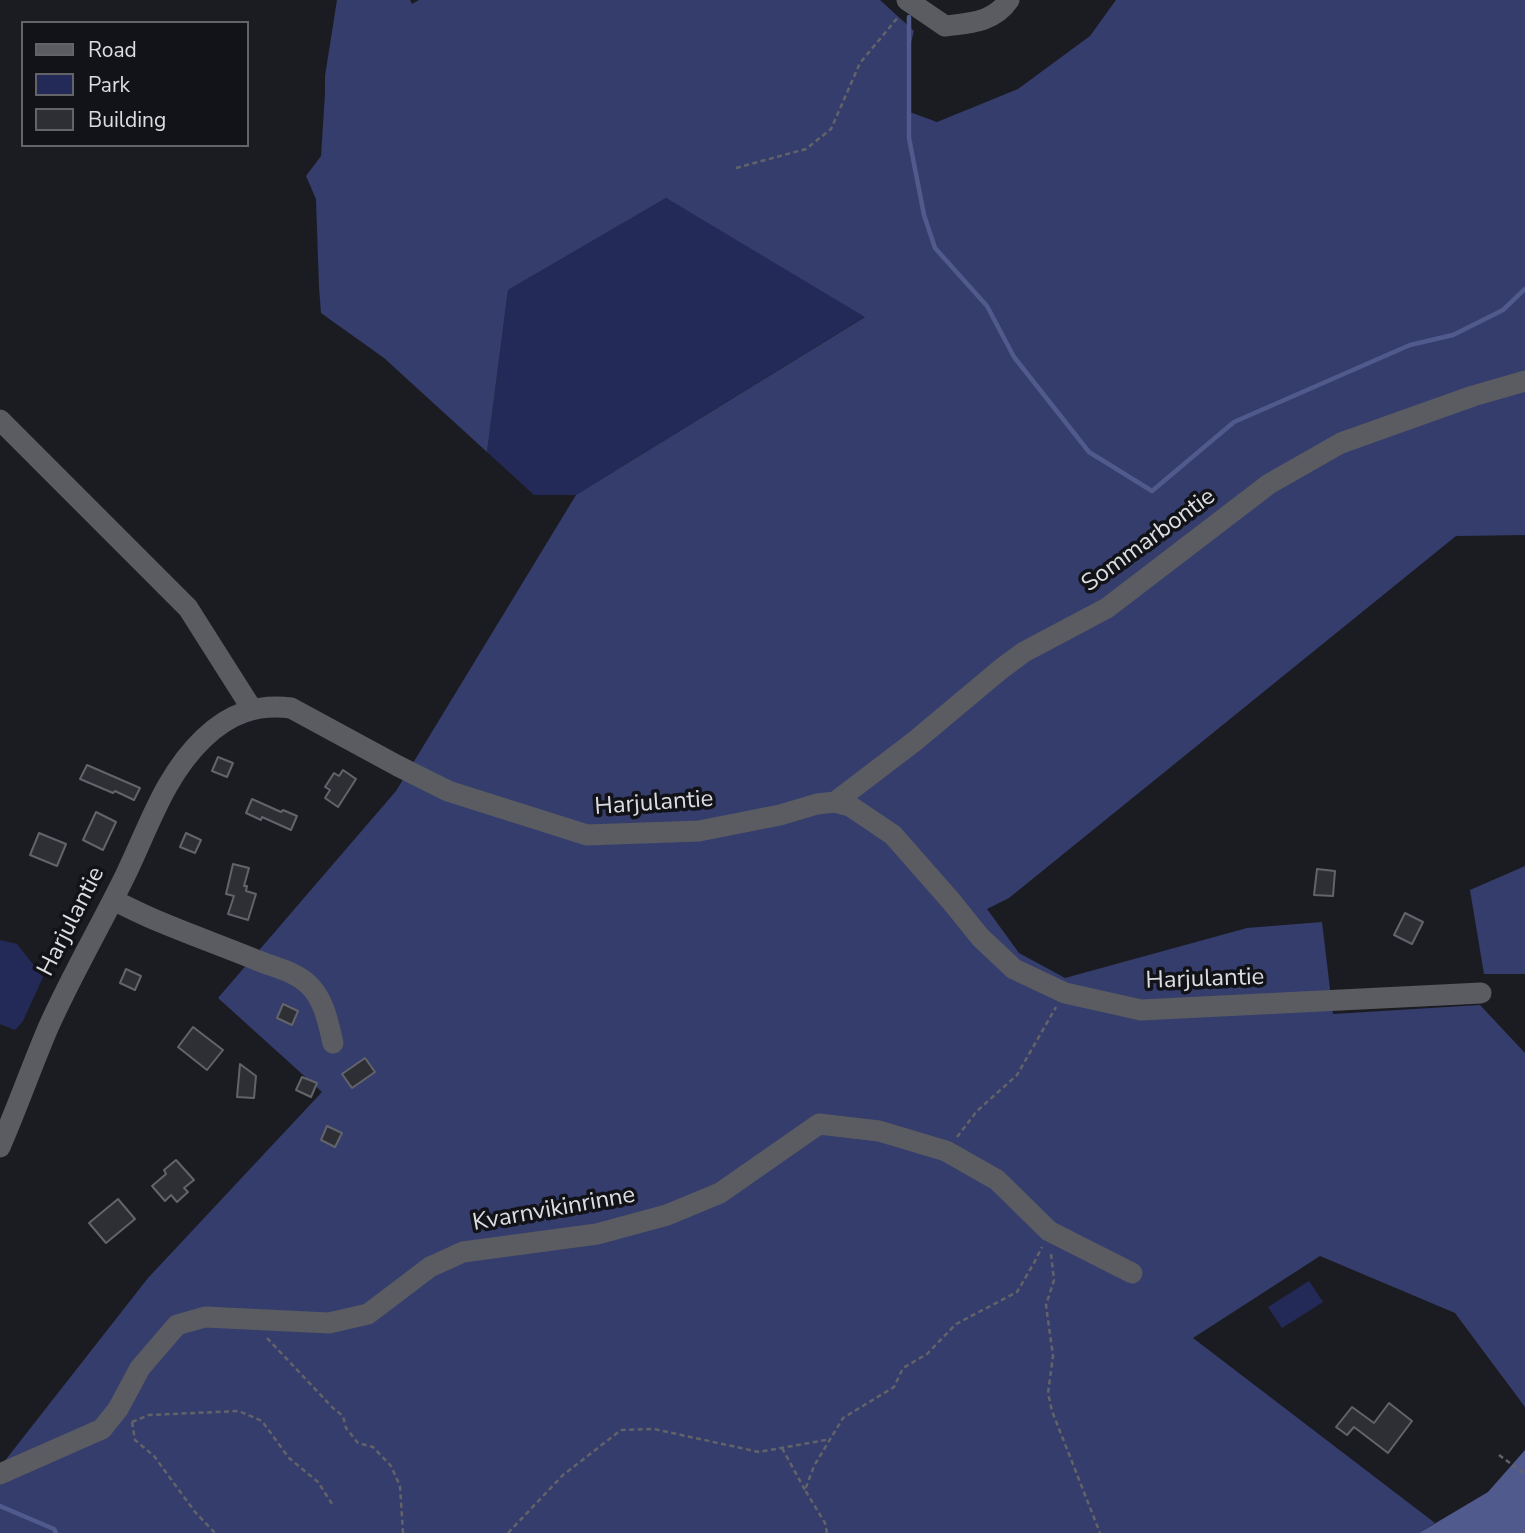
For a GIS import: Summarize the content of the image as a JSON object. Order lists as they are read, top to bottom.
{
  "streets": {
    "street": ["Sommarbontie", "Harjulantie", "Kvarnvikinrinne"]
  },
  "crossings": [
    ["Sommarbontie", "Harjulantie"]
  ],
  "legend": ["Road", "Park", "Building"]
}
